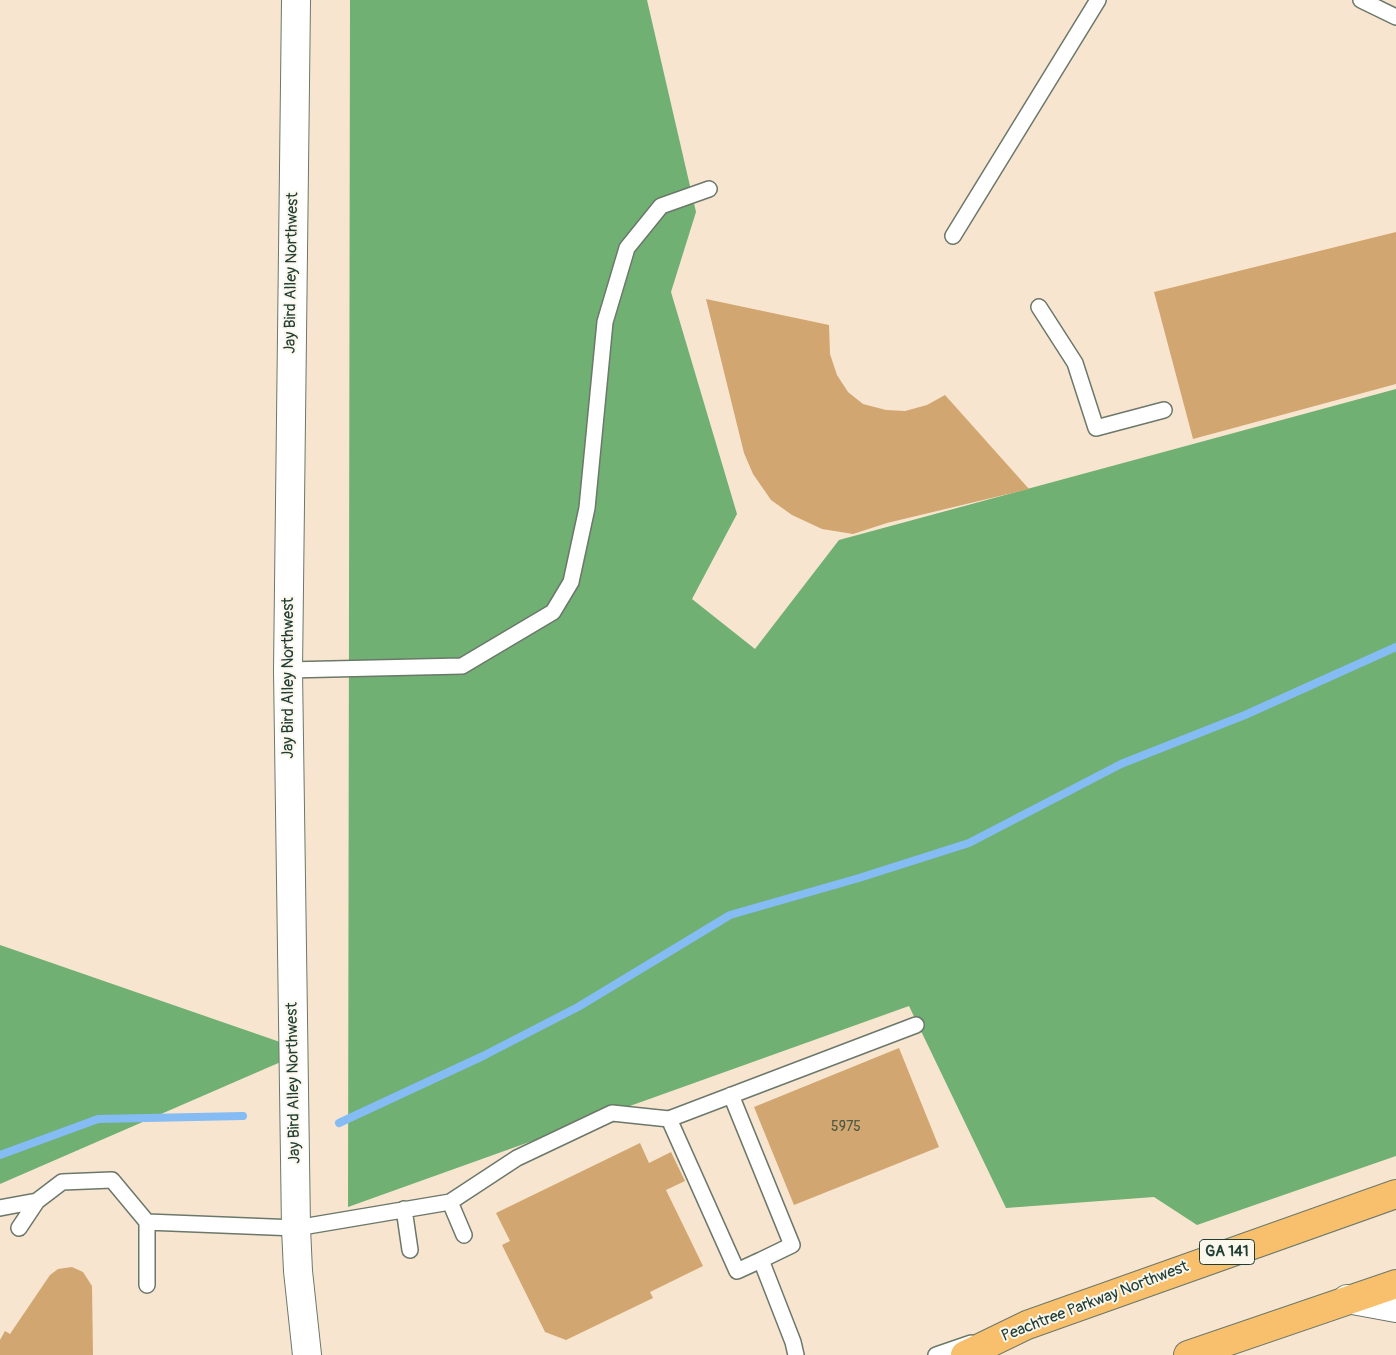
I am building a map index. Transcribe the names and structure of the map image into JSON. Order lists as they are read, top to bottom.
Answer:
{
  "streets": {
    "highway": ["GA 141", "Peachtree Parkway Northwest"],
    "street": ["Jay Bird Alley Northwest"]
  },
  "house_numbers": ["5975"]
}
